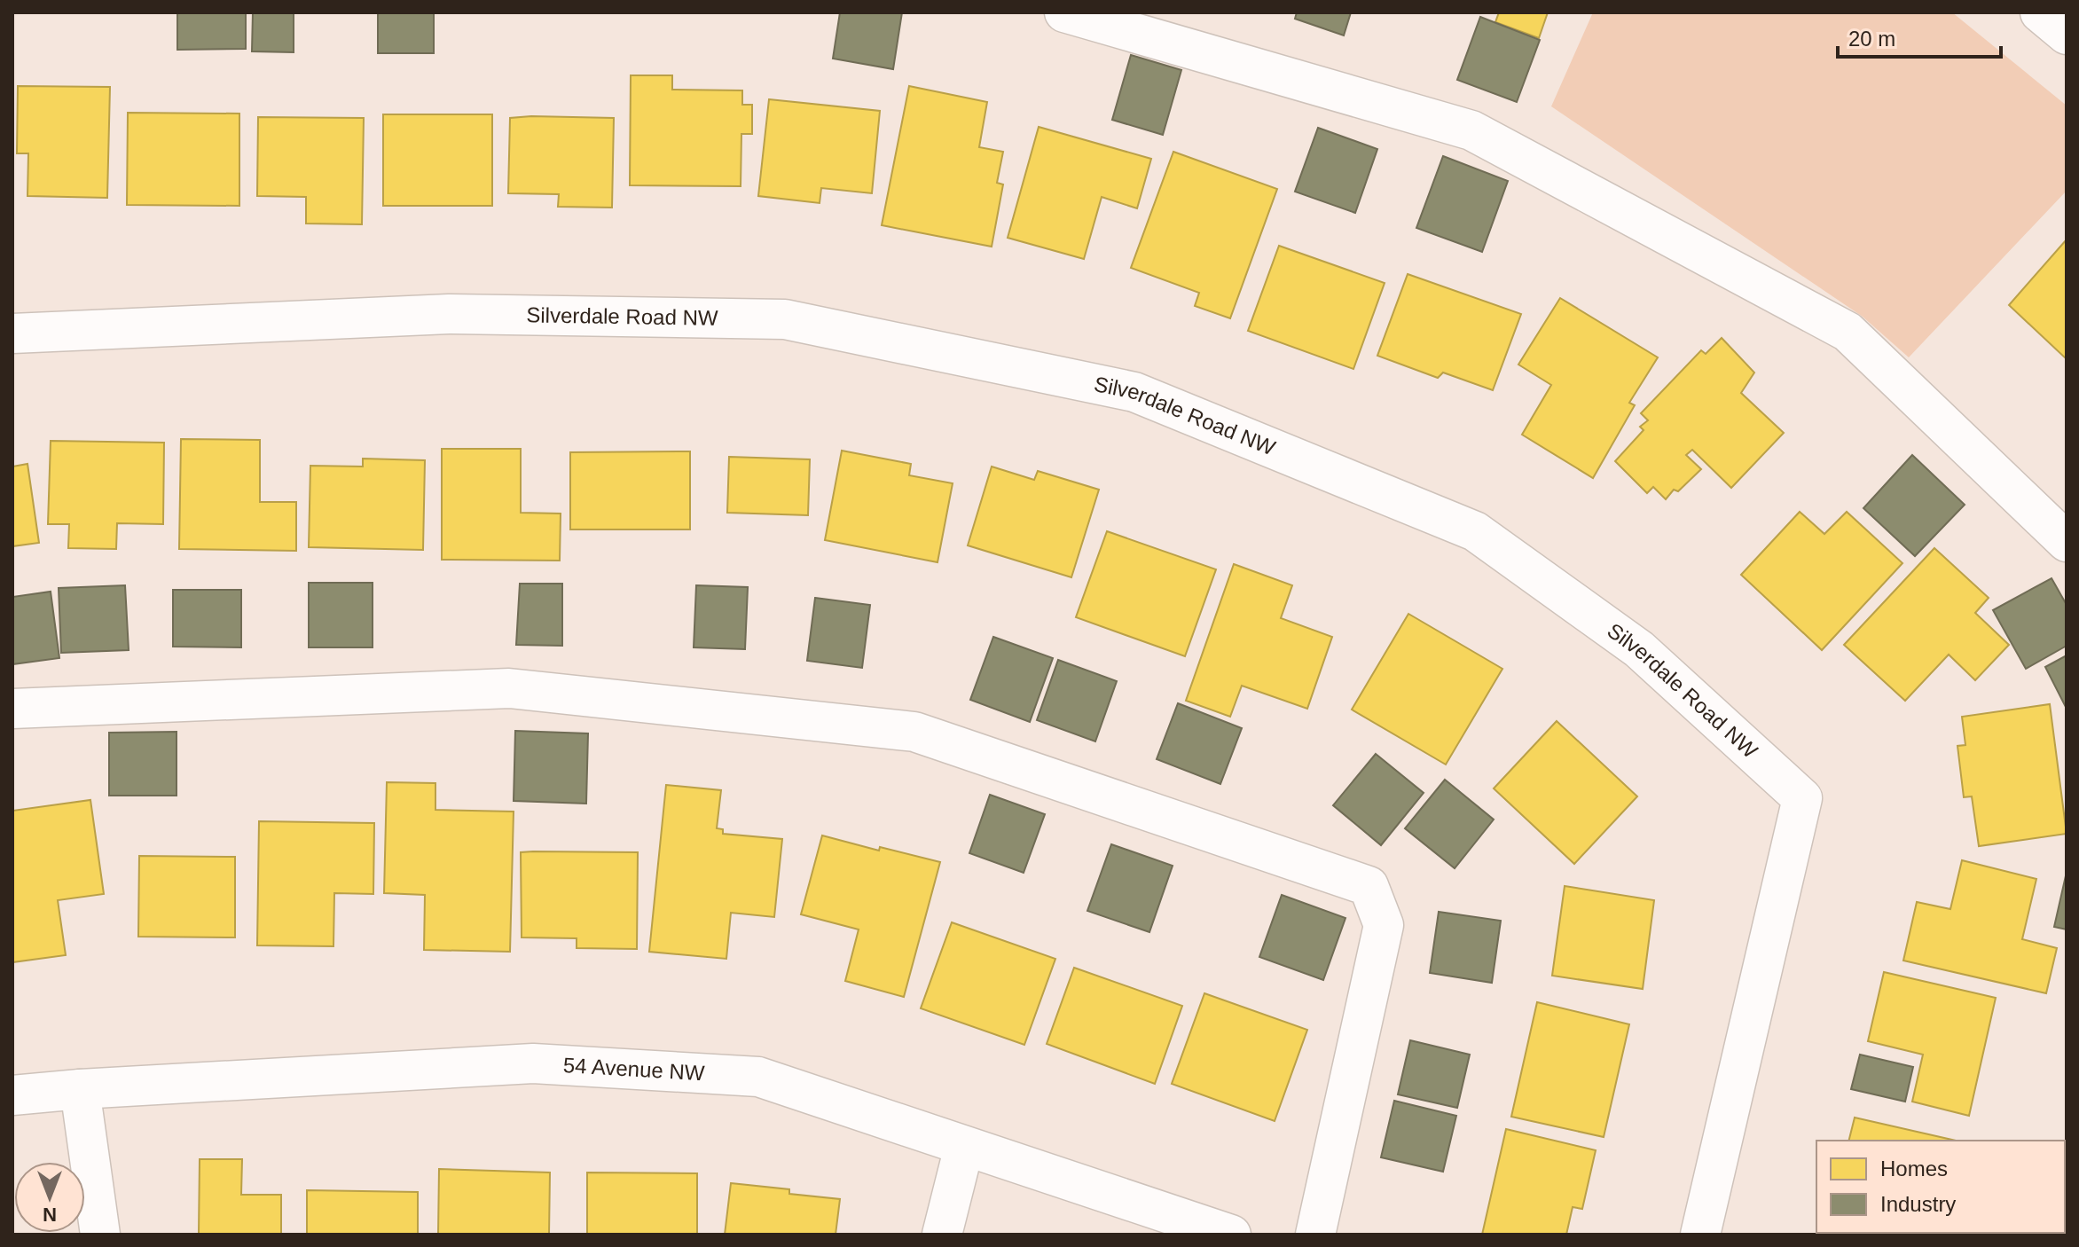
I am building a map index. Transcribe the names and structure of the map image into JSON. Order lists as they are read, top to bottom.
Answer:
{
  "streets": {
    "street": ["Silverdale Road NW", "54 Avenue NW"]
  },
  "legend": ["Homes", "Industry"],
  "scale_bar": "20 m",
  "north": "bottom"
}
